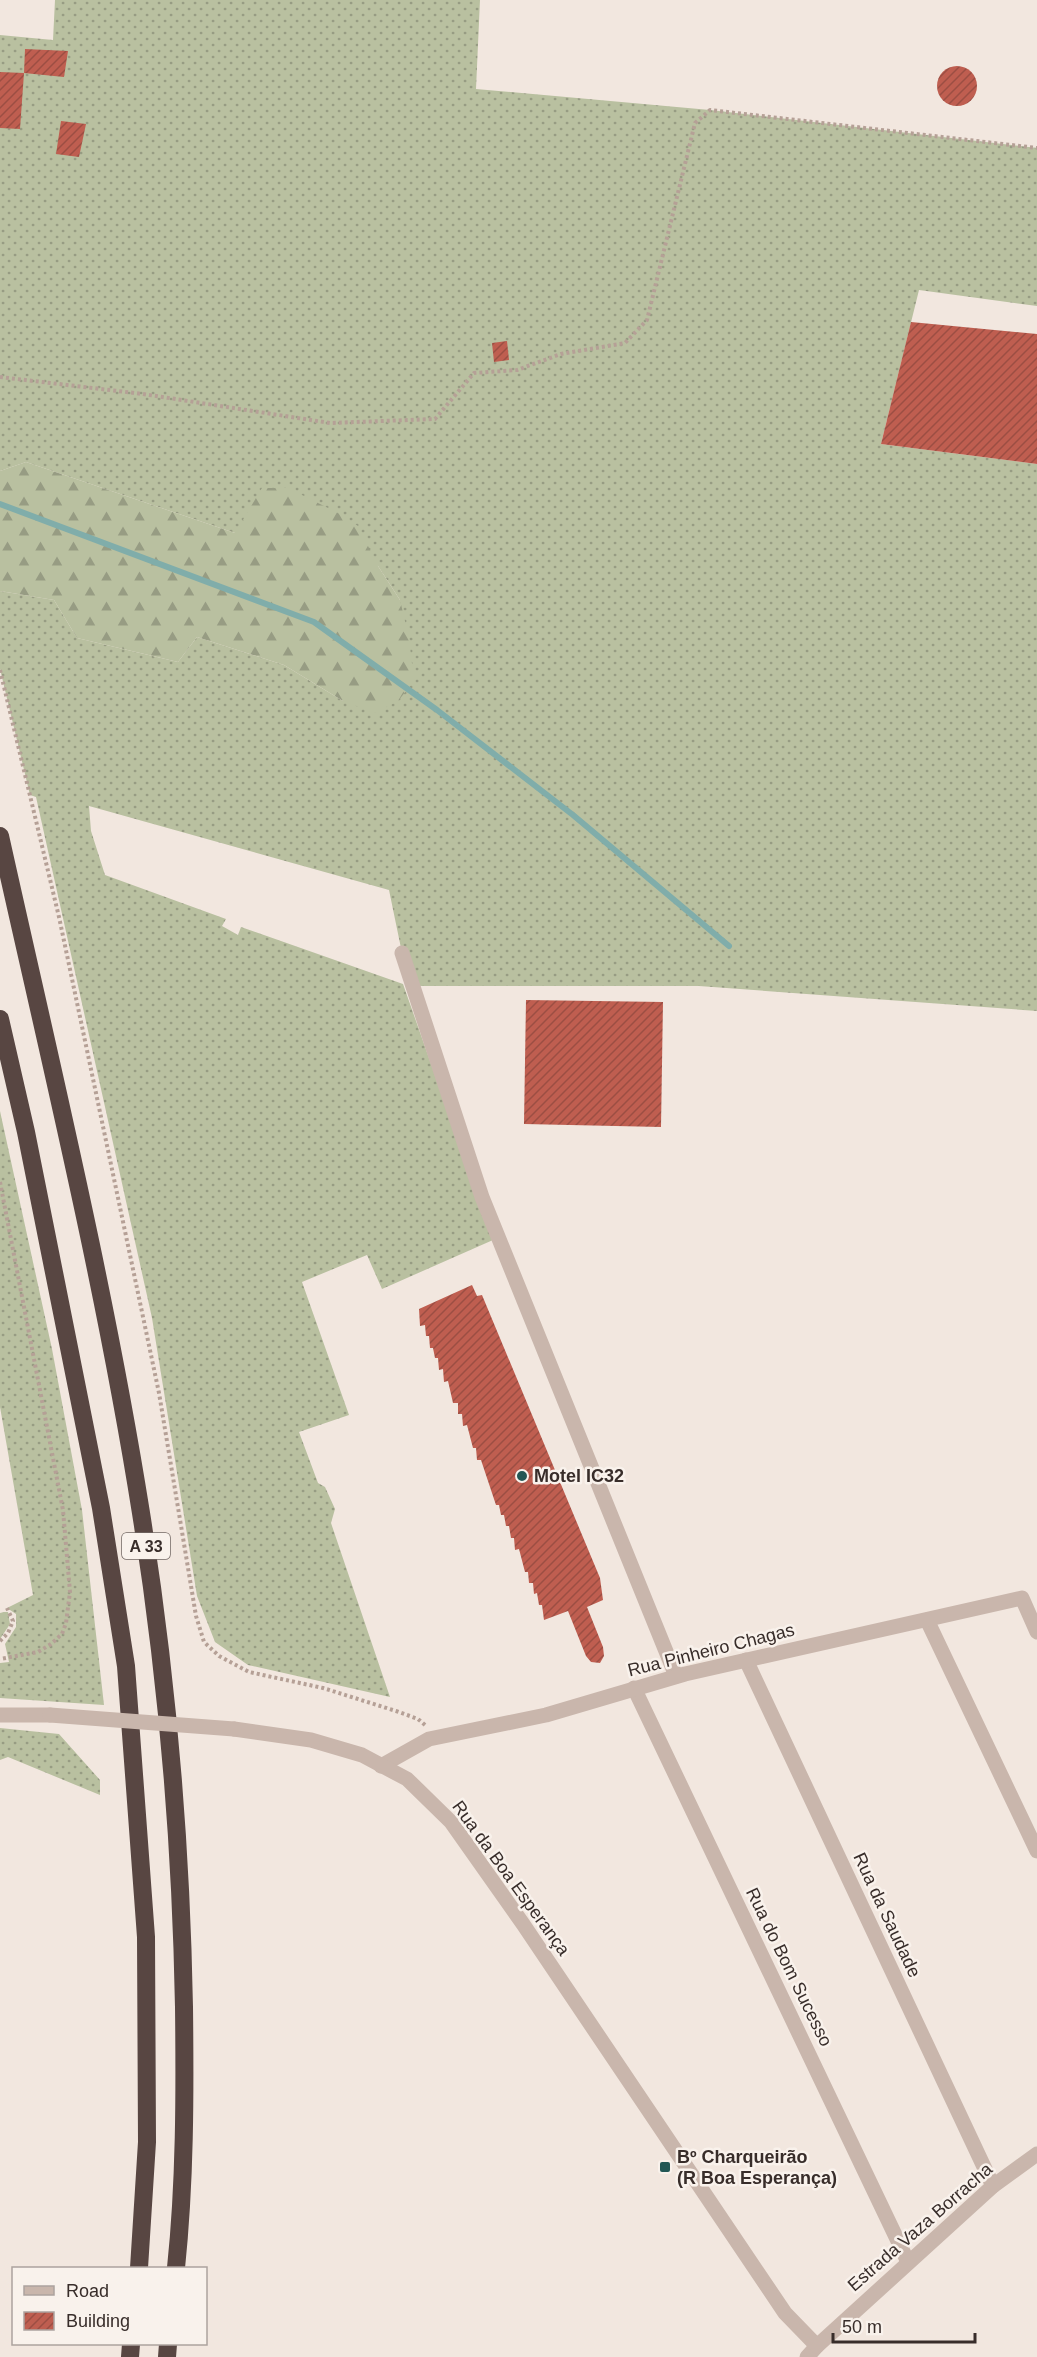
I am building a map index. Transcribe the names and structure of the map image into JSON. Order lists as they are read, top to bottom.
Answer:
{
  "streets": {
    "highway": ["A 33"],
    "street": [
      "Rua Pinheiro Chagas",
      "Rua da Boa Esperança",
      "Rua da Saudade",
      "Rua do Bom Sucesso",
      "Estrada Vaza Borracha"
    ]
  },
  "crossings": [
    ["Rua Pinheiro Chagas", "Rua da Boa Esperança"],
    ["Rua Pinheiro Chagas", "Rua da Saudade"],
    ["Rua Pinheiro Chagas", "Rua do Bom Sucesso"],
    ["Rua da Boa Esperança", "Estrada Vaza Borracha"],
    ["Rua da Saudade", "Estrada Vaza Borracha"],
    ["Rua do Bom Sucesso", "Estrada Vaza Borracha"]
  ],
  "places": {
    "other": ["Motel IC32"],
    "transit": ["Bº Charqueirão (R Boa Esperança)"]
  },
  "legend": ["Road", "Building"],
  "scale_bar": "50 m"
}
